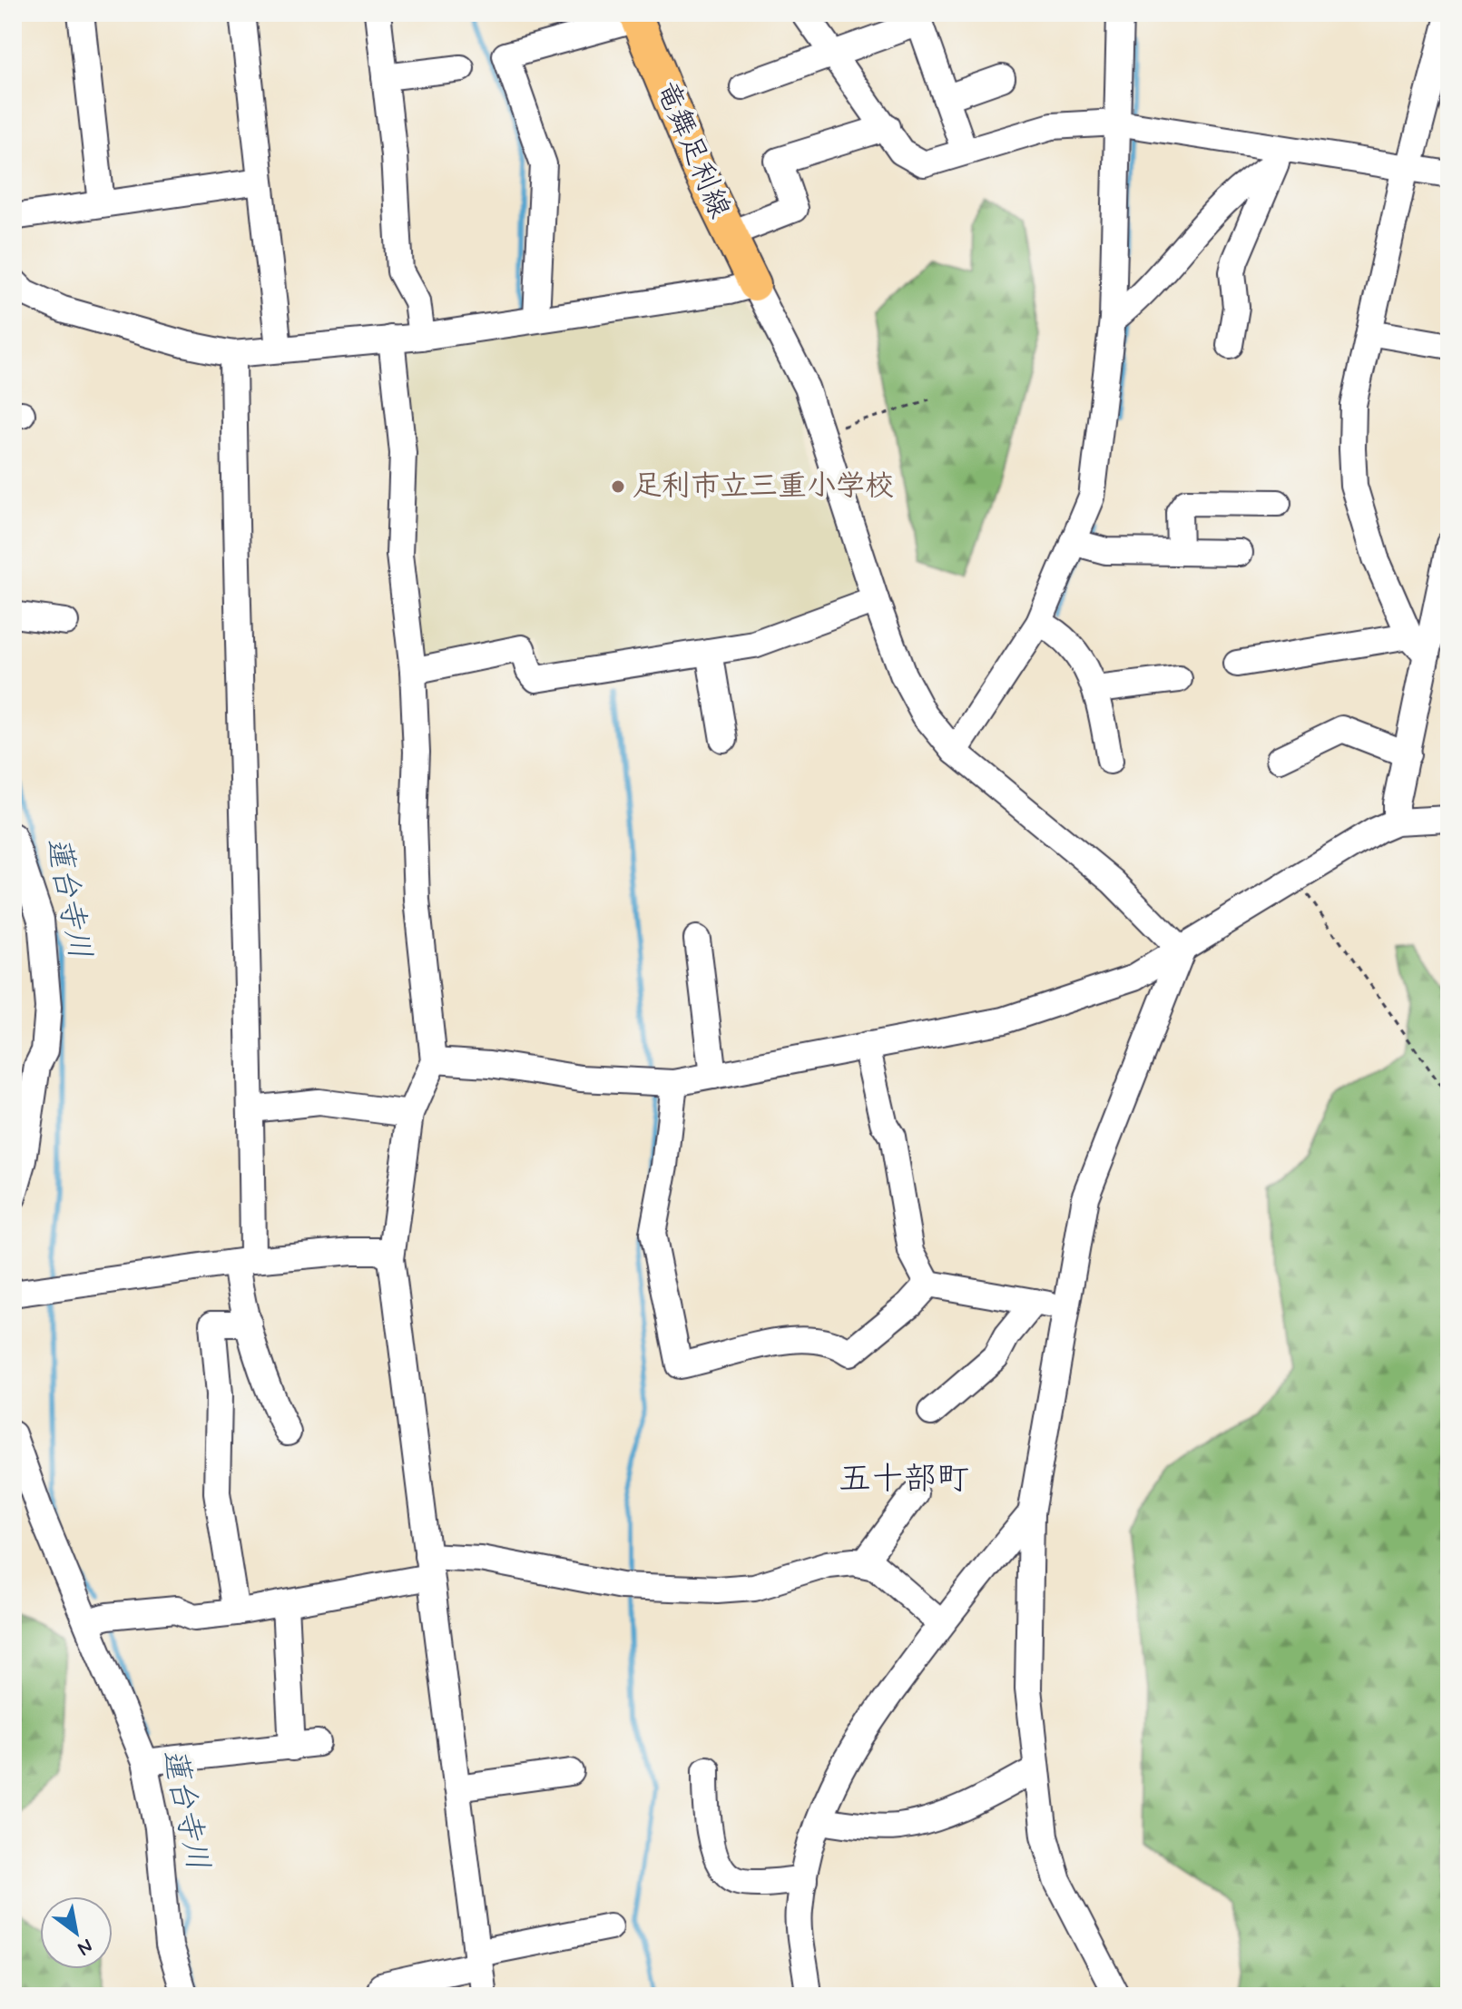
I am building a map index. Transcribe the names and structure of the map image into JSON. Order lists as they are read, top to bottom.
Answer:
{
  "streets": {
    "main road": ["竜舞足利線"]
  },
  "districts": ["五十部町"],
  "water": ["蓮台寺川"],
  "places": ["足利市立三重小学校"],
  "north": "bottom right"
}
